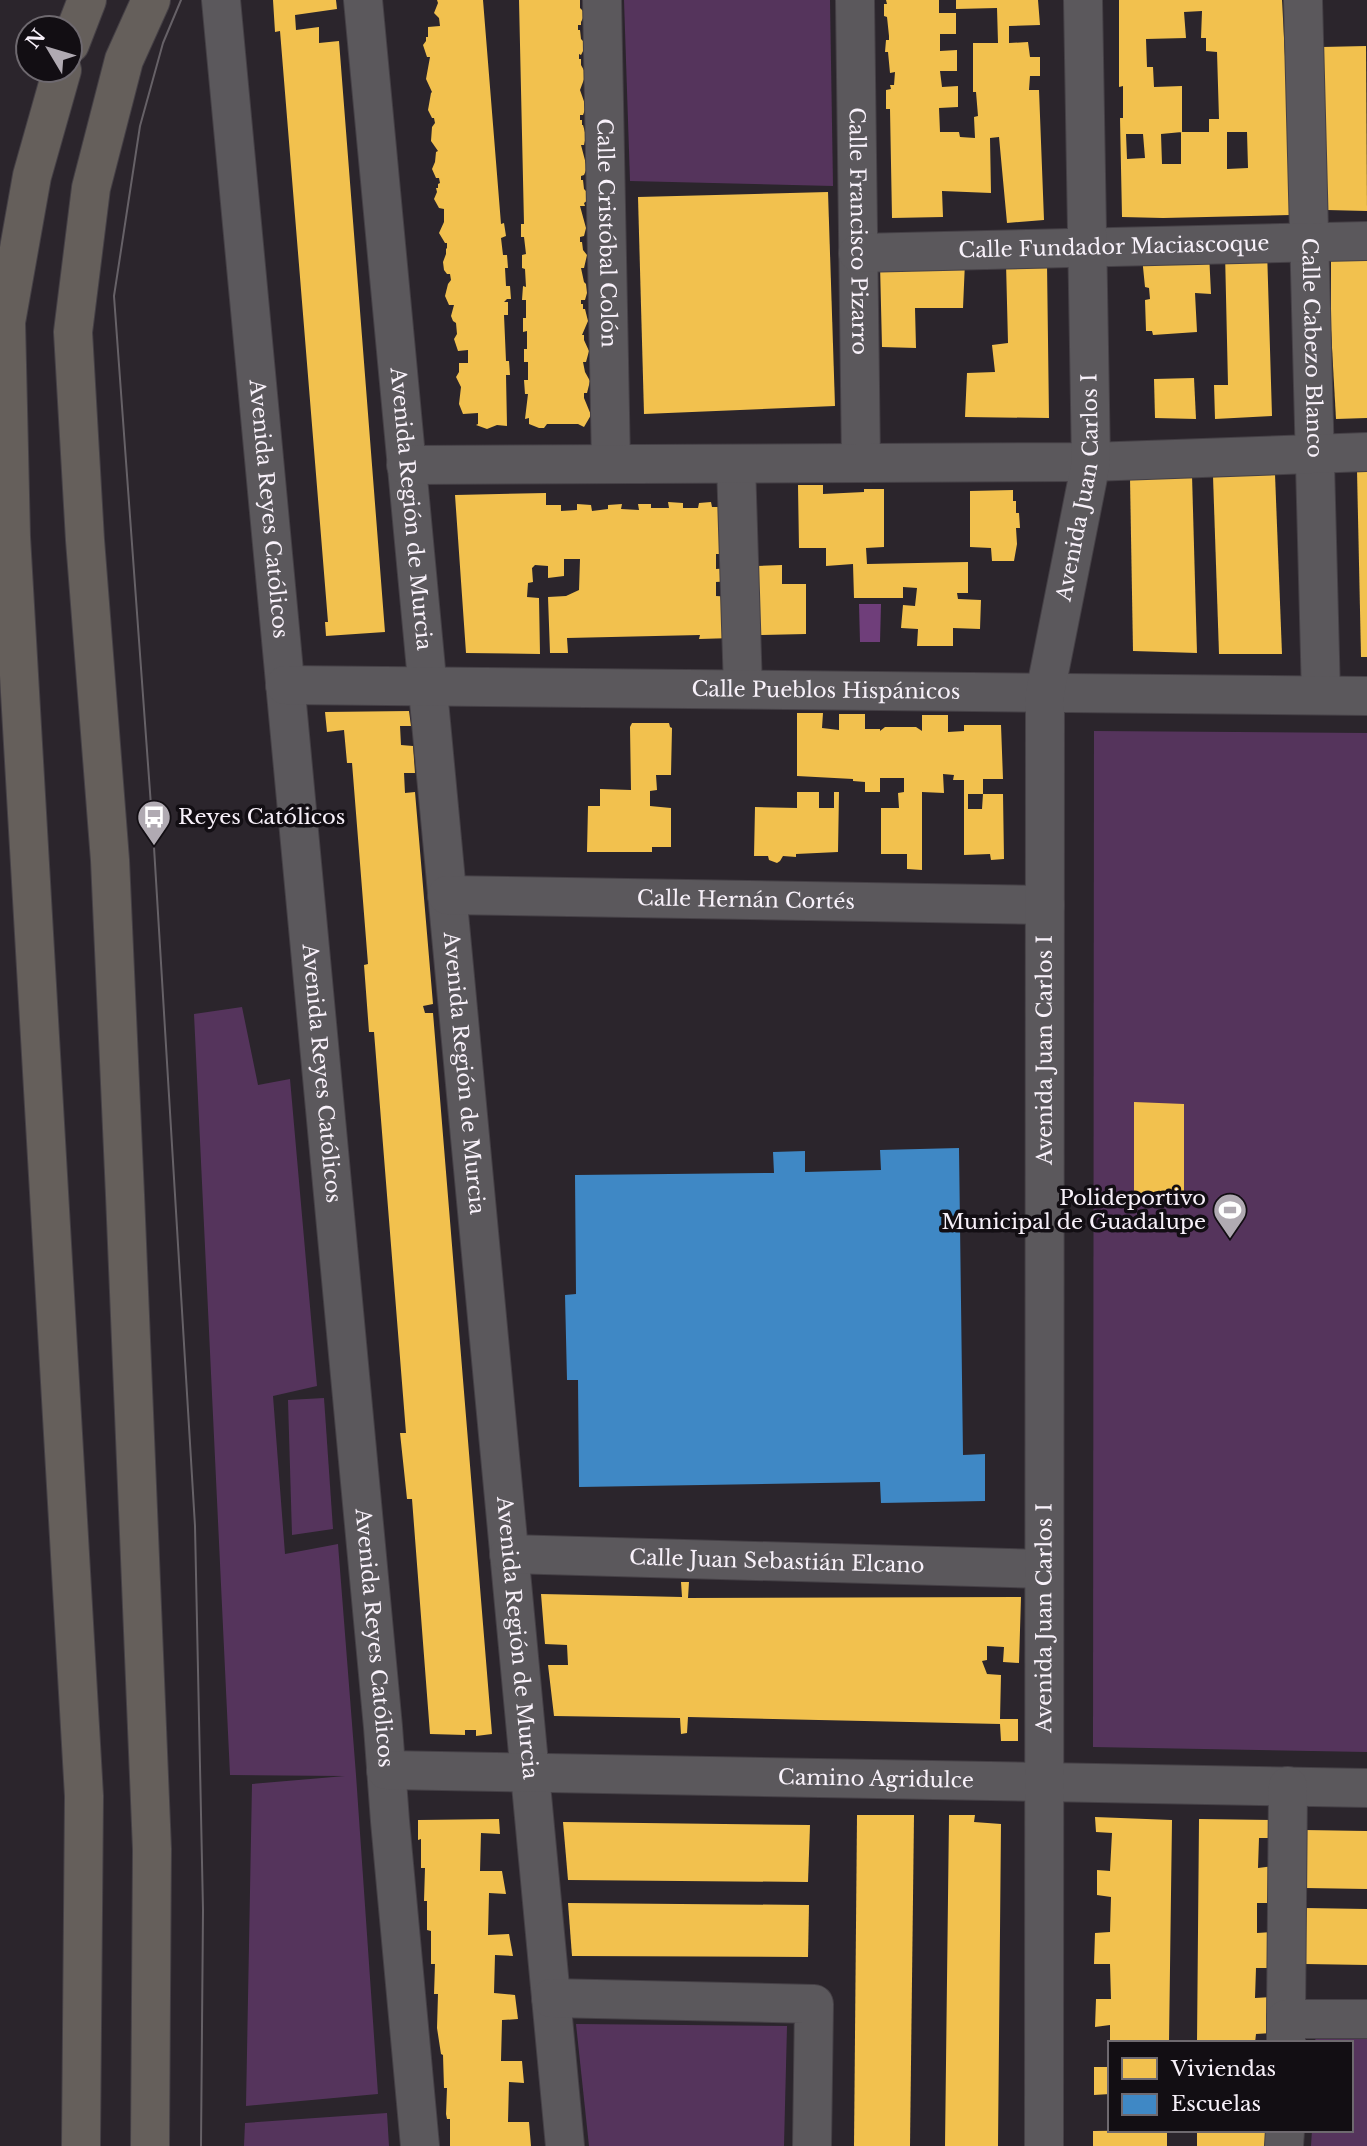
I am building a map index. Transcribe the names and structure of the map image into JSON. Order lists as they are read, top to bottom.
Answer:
{
  "streets": {
    "street": [
      "Calle Francisco Pizarro",
      "Calle Cristóbal Colón",
      "Calle Fundador Maciascoque",
      "Calle Cabezo Blanco",
      "Avenida Juan Carlos I",
      "Avenida Reyes Católicos",
      "Avenida Región de Murcia",
      "Calle Pueblos Hispánicos",
      "Calle Hernán Cortés",
      "Calle Juan Sebastián Elcano",
      "Camino Agridulce"
    ]
  },
  "crossings": [
    ["Calle Francisco Pizarro", "Calle Fundador Maciascoque"],
    ["Calle Fundador Maciascoque", "Calle Cabezo Blanco"],
    ["Calle Fundador Maciascoque", "Avenida Juan Carlos I"],
    ["Calle Cabezo Blanco", "Calle Pueblos Hispánicos"],
    ["Avenida Juan Carlos I", "Calle Pueblos Hispánicos"],
    ["Avenida Juan Carlos I", "Calle Hernán Cortés"],
    ["Avenida Juan Carlos I", "Calle Juan Sebastián Elcano"],
    ["Avenida Juan Carlos I", "Camino Agridulce"],
    ["Avenida Reyes Católicos", "Calle Pueblos Hispánicos"],
    ["Avenida Reyes Católicos", "Camino Agridulce"],
    ["Avenida Región de Murcia", "Calle Pueblos Hispánicos"],
    ["Avenida Región de Murcia", "Calle Hernán Cortés"],
    ["Avenida Región de Murcia", "Calle Juan Sebastián Elcano"],
    ["Avenida Región de Murcia", "Camino Agridulce"]
  ],
  "places": {
    "bus stop": ["Reyes Católicos"],
    "sports": ["Polideportivo Municipal de Guadalupe"]
  },
  "legend": ["Viviendas", "Escuelas"],
  "north": "top left"
}
